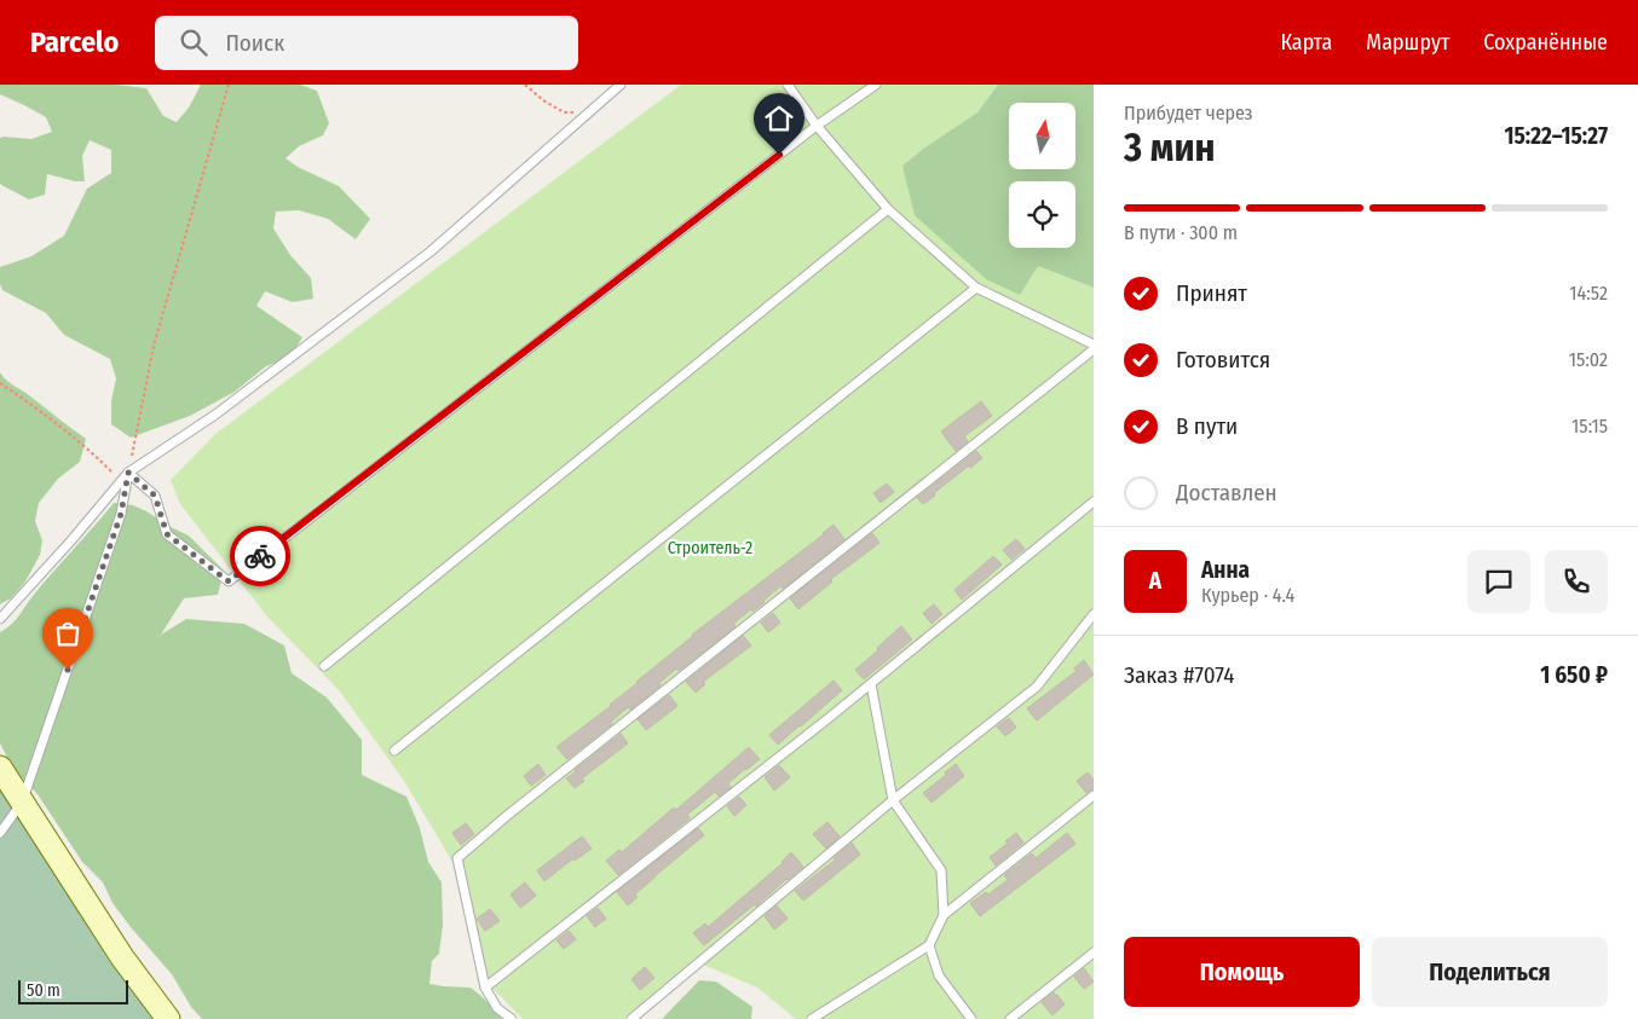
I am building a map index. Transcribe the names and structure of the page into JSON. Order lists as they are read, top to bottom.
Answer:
{
  "parks": ["Строитель-2"],
  "scale_bar": "50 m",
  "north": "top",
  "page": {
    "header": "Parcelo",
    "search": "Поиск",
    "nav": ["Карта", "Маршрут", "Сохранённые"],
    "heading": ["3 мин", "Прибудет через", "15:22–15:27"],
    "panel": [
      "Анна",
      "Курьер · 4.4",
      "Заказ #7074",
      "1 650 ₽"
    ],
    "bar": "В пути · 300 m",
    "list": [
      ["Принят", "14:52"],
      ["Готовится", "15:02"],
      ["В пути", "15:15"],
      "Доставлен"
    ],
    "round": "А",
    "buttons": ["Помощь", "Поделиться"],
    "scale": "50 m"
  }
}
